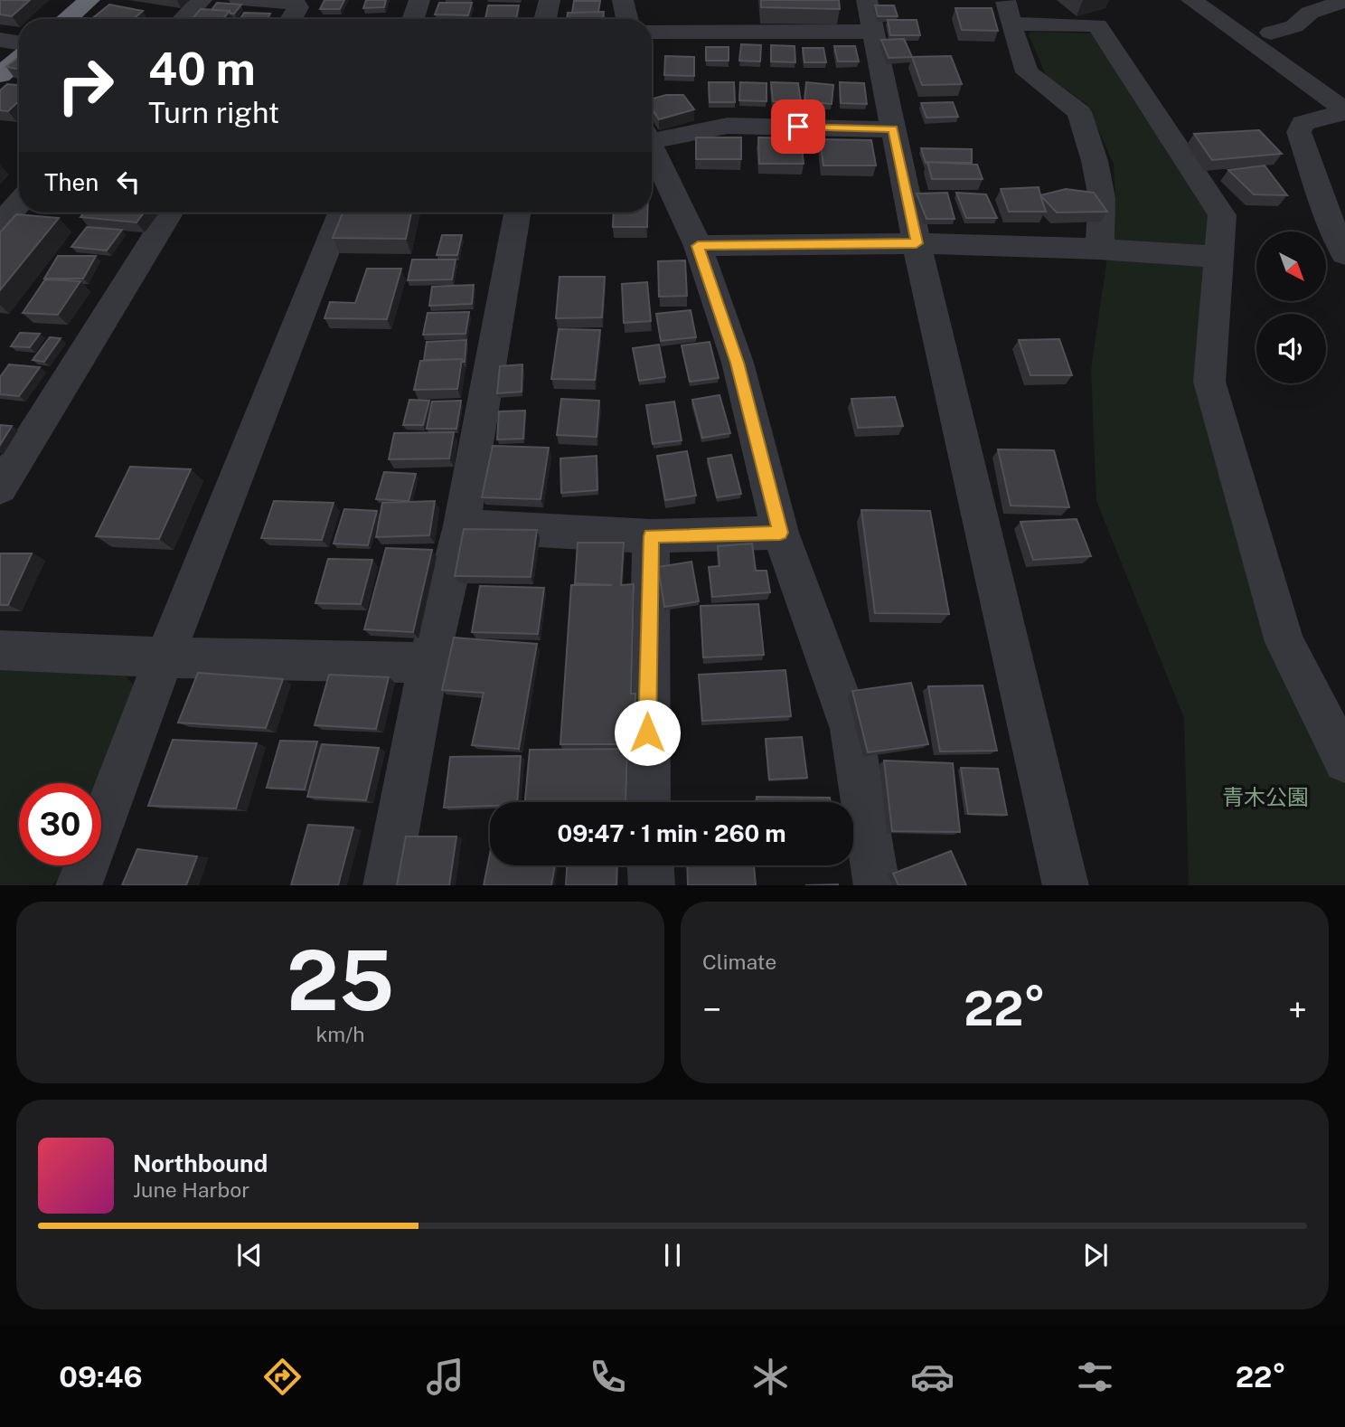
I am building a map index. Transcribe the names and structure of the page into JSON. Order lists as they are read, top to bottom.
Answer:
{
  "parks": ["青木公園"],
  "north": "bottom right",
  "page": {
    "turn": ["40 m", "Turn right"],
    "then": "Then",
    "limit": "30",
    "trip": "09:47 · 1 min · 260 m",
    "tile": [
      ["25", "km/h"],
      "Climate"
    ],
    "heat": ["−", "22°", "+"],
    "song": ["Northbound", "June Harbor"],
    "tabs": ["09:46", "22°"]
  }
}
